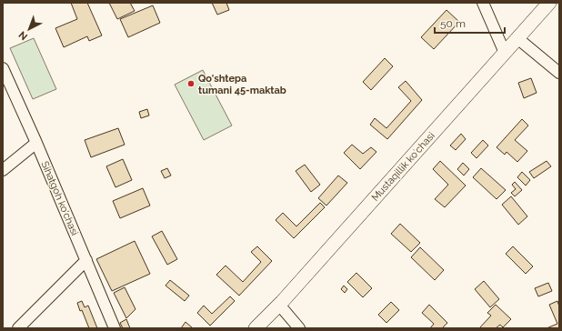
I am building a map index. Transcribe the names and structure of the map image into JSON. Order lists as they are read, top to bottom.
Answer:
{
  "streets": {
    "main road": ["Mustaqillik koʻchasi"],
    "street": ["Sihatgoh ko'chasi"]
  },
  "places": ["Qo'shtepa tumani 45-maktab"],
  "scale_bar": "50 m",
  "north": "bottom left"
}
